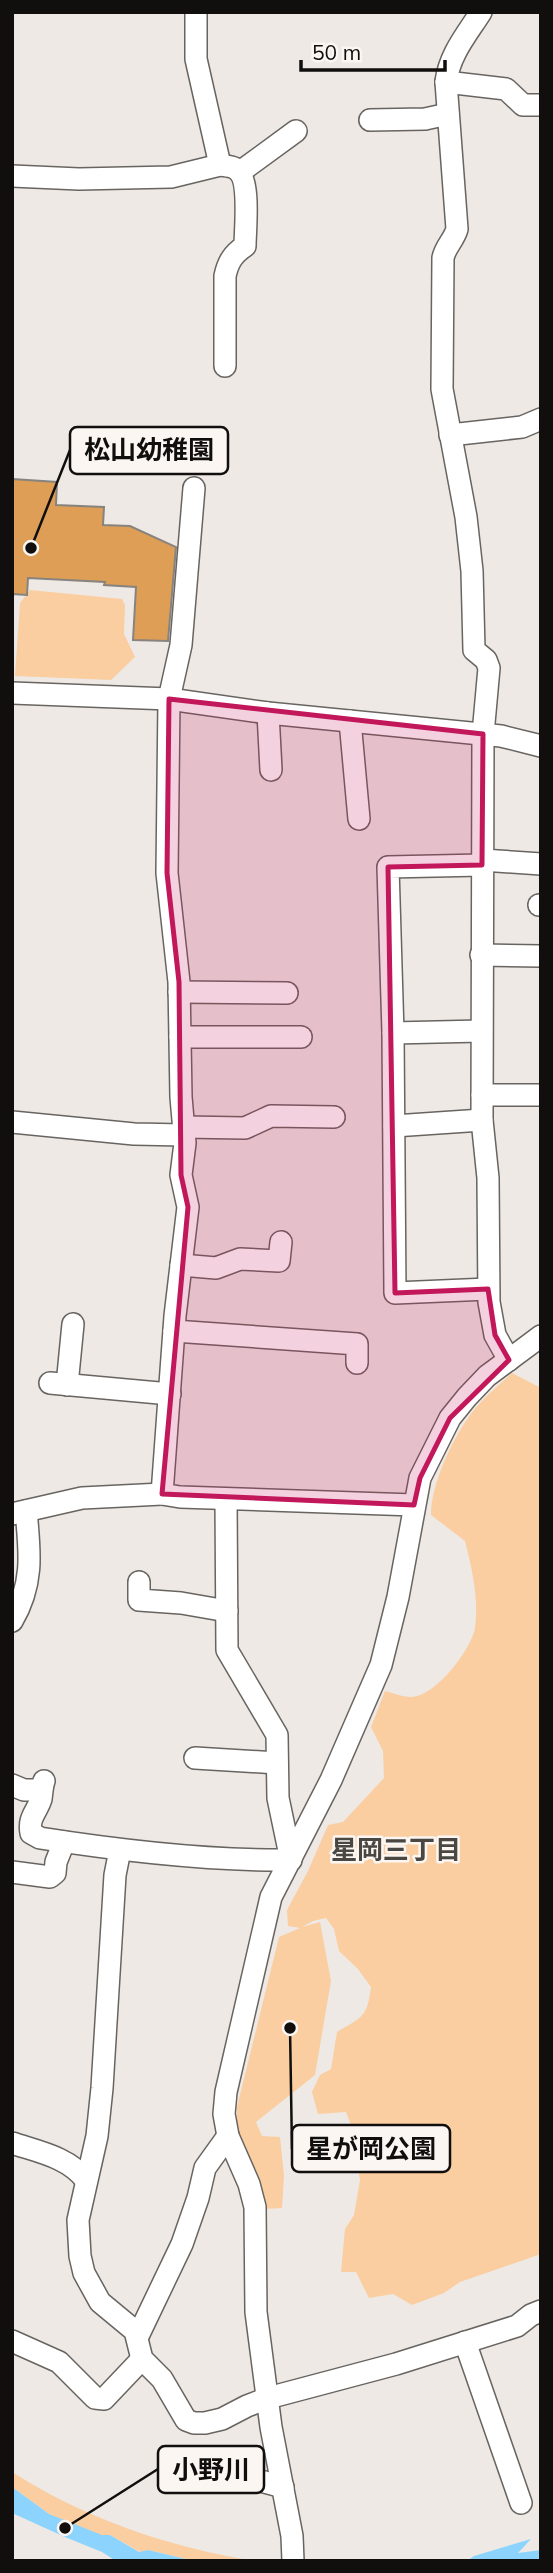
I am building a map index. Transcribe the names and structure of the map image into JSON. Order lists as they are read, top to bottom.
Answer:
{
  "districts": ["星岡三丁目"],
  "places": ["松山幼稚園", "星が岡公園", "小野川"],
  "scale_bar": "50 m"
}
